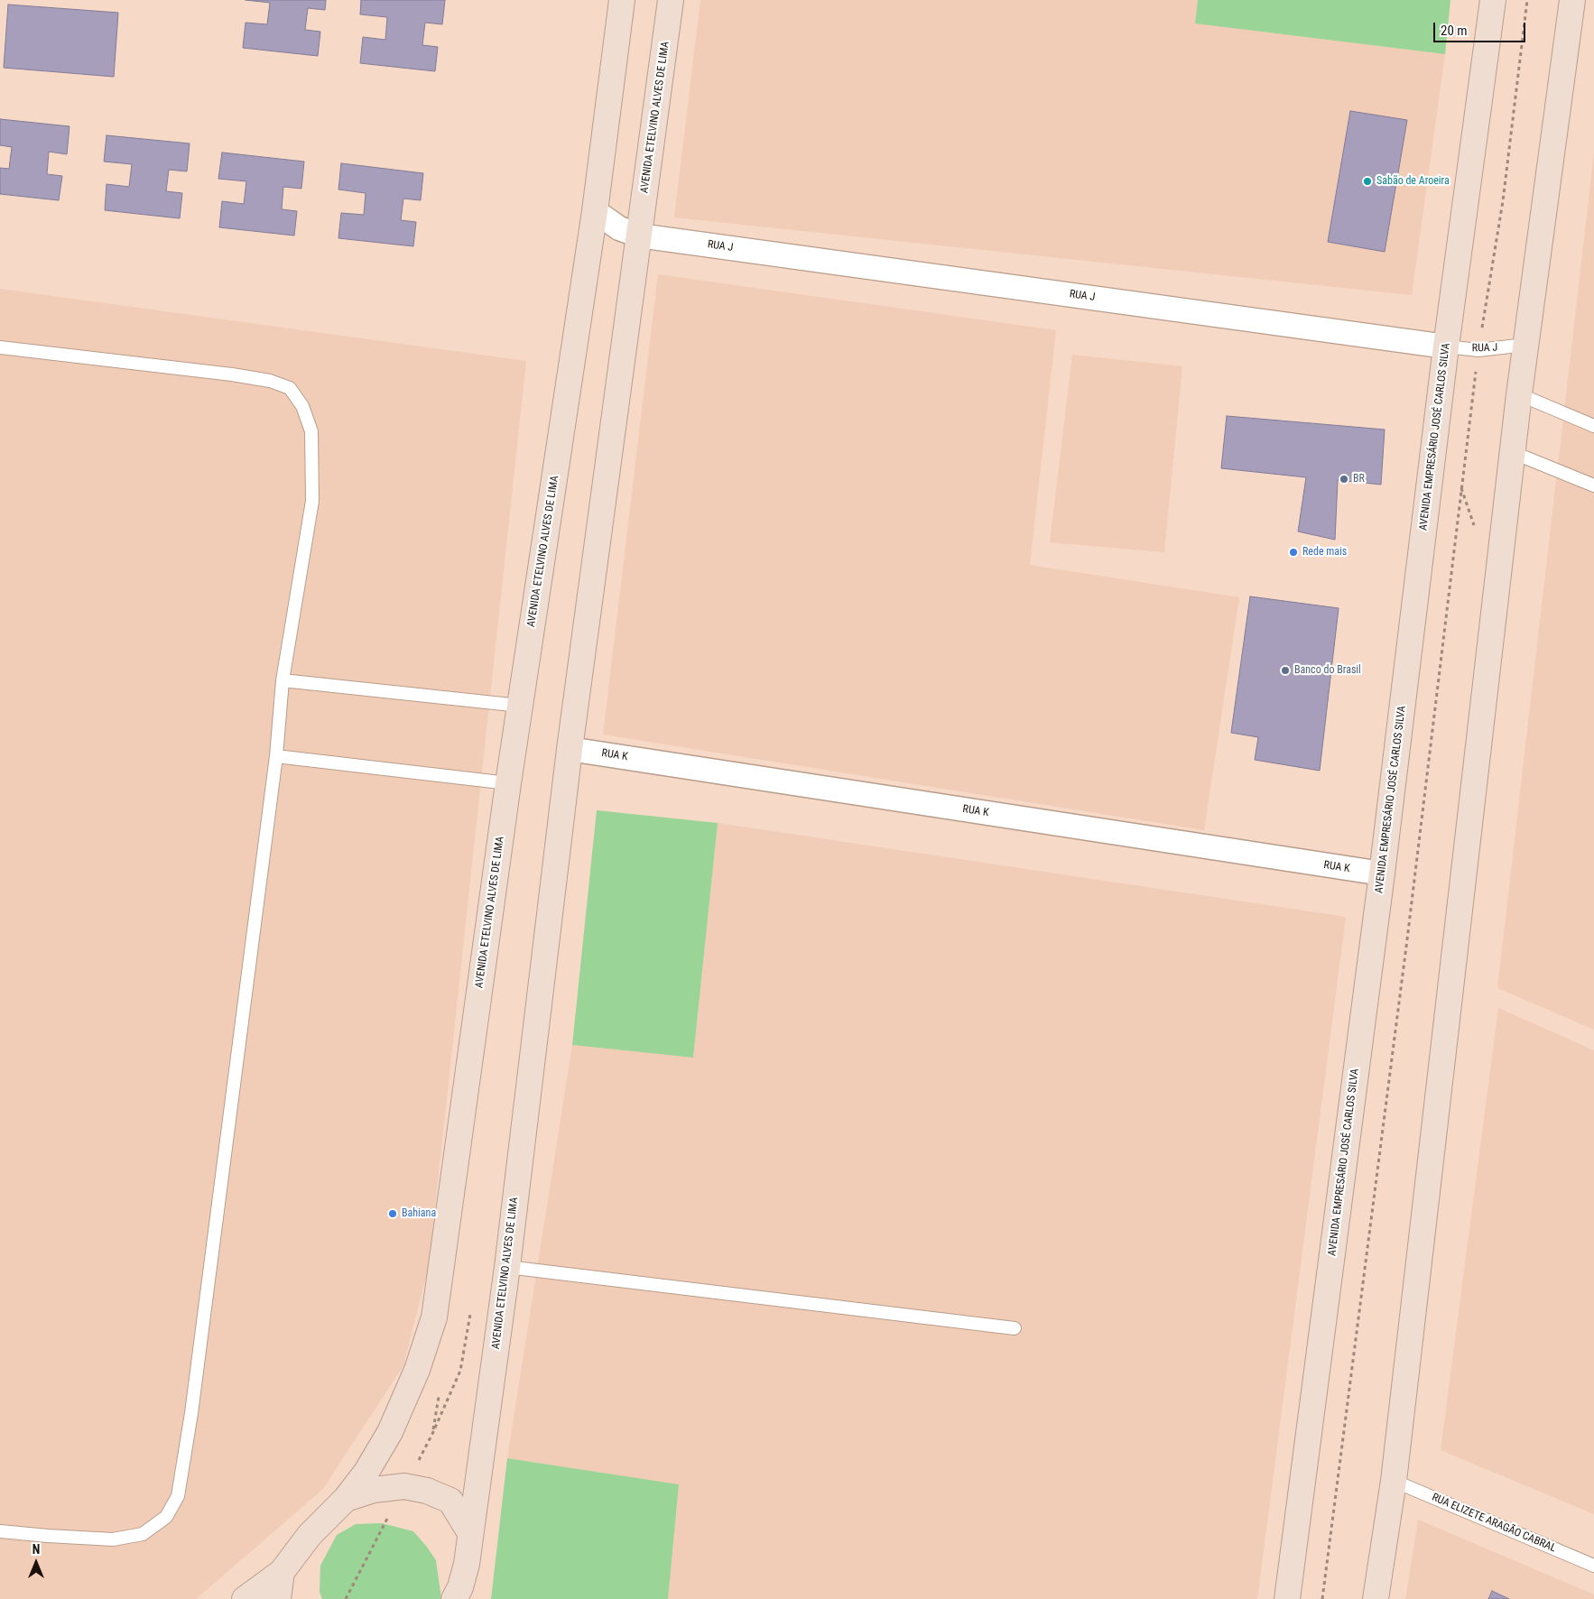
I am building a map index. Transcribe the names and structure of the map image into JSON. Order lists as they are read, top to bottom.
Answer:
{
  "streets": {
    "main road": ["AVENIDA ETELVINO ALVES DE LIMA", "AVENIDA EMPRESÁRIO JOSÉ CARLOS SILVA"],
    "street": ["RUA J", "RUA K"],
    "lane": ["RUA ELIZETE ARAGÃO CABRAL"]
  },
  "crossings": [
    ["AVENIDA ETELVINO ALVES DE LIMA", "RUA J"],
    ["AVENIDA ETELVINO ALVES DE LIMA", "RUA K"],
    ["RUA J", "AVENIDA EMPRESÁRIO JOSÉ CARLOS SILVA"],
    ["AVENIDA EMPRESÁRIO JOSÉ CARLOS SILVA", "RUA K"]
  ],
  "places": [
    "Sabão de Aroeira",
    "BR",
    "Rede mais",
    "Banco do Brasil",
    "Bahiana"
  ],
  "scale_bar": "20 m",
  "north": "top"
}
